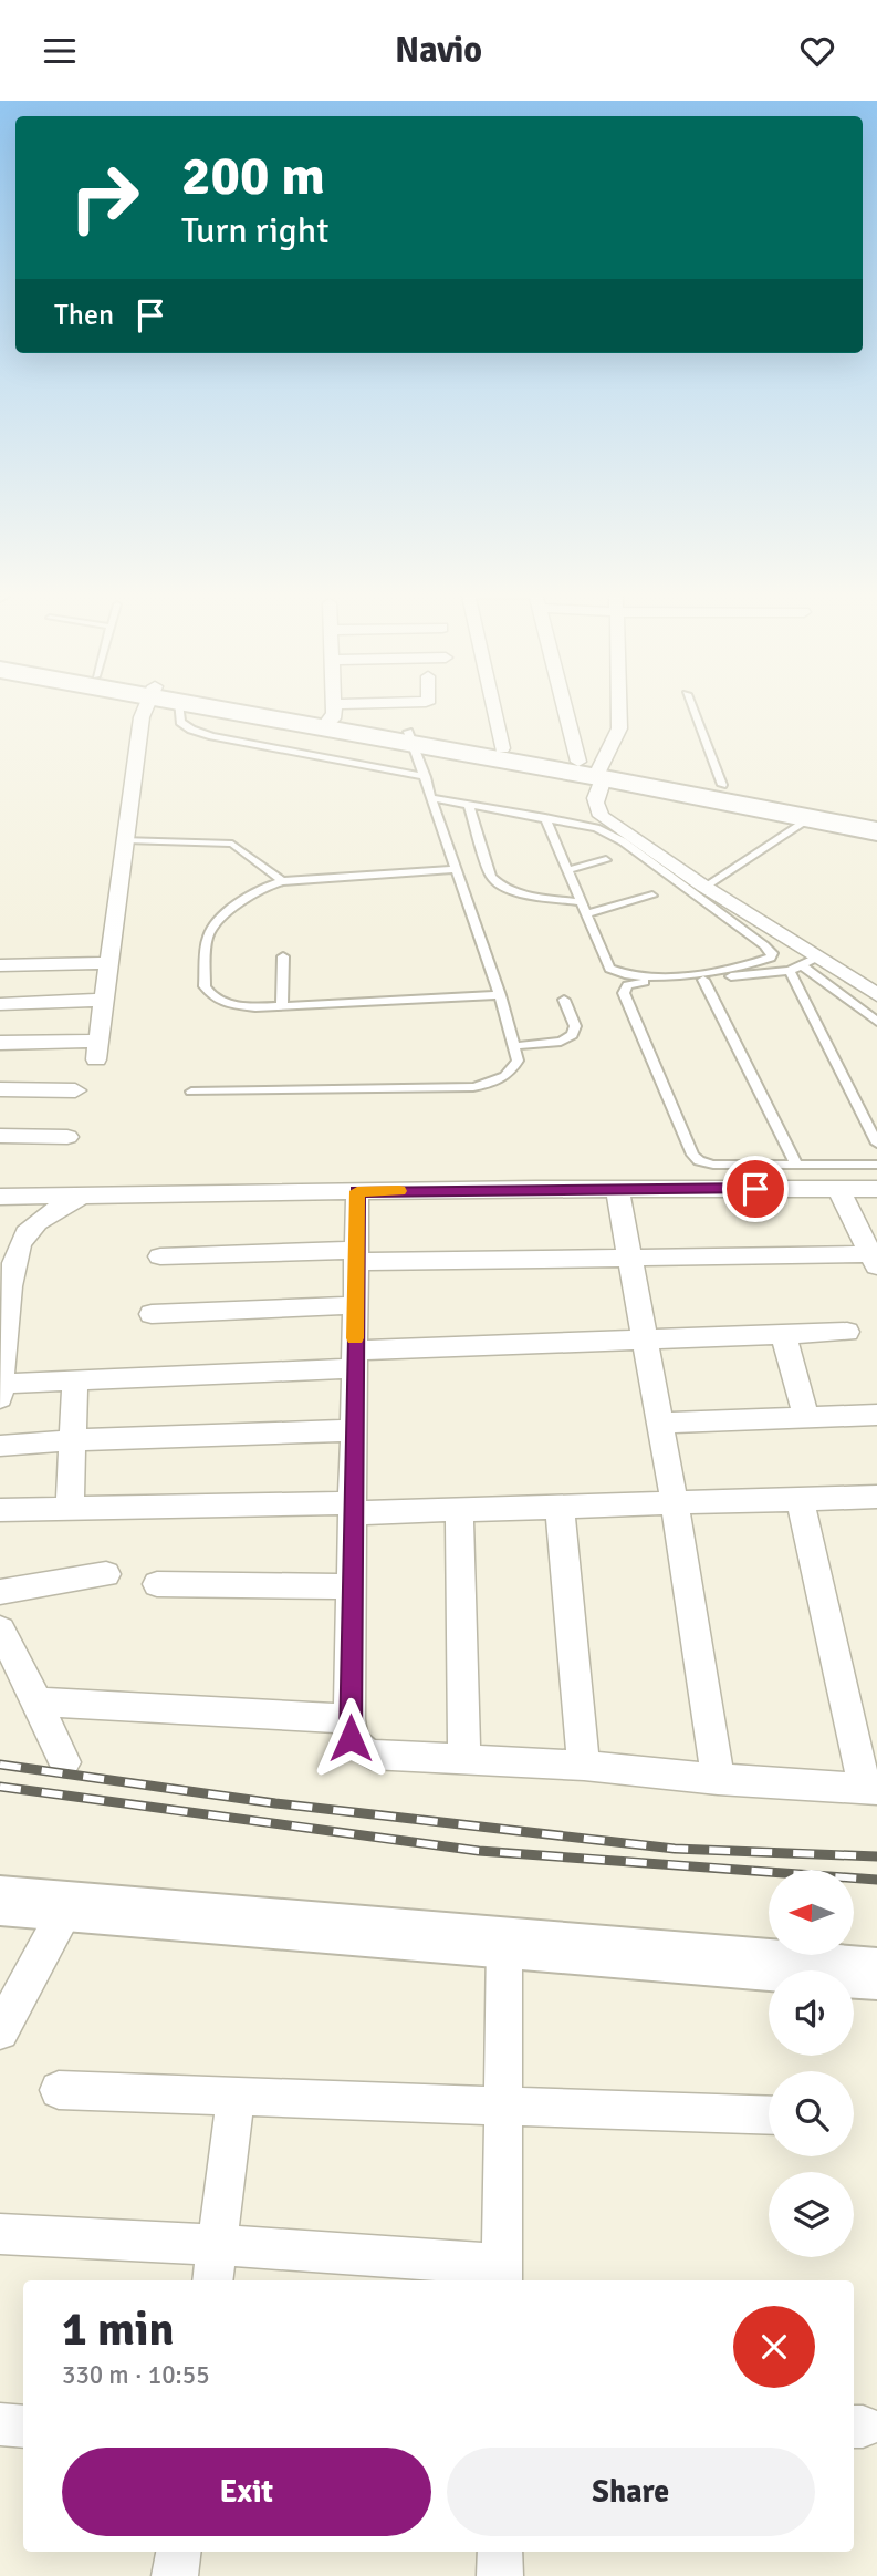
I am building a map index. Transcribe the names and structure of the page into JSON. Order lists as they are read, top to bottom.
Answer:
{
  "north": "left",
  "page": {
    "header": "Navio",
    "turn": ["200 m", "Turn right"],
    "then": "Then",
    "heading": ["1 min", "330 m · 10:55"],
    "buttons": ["Exit", "Share"]
  }
}
